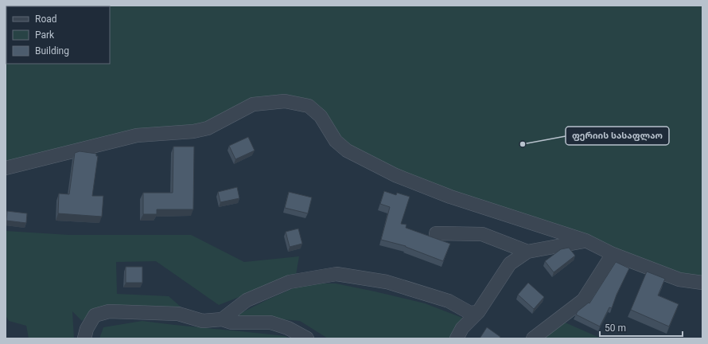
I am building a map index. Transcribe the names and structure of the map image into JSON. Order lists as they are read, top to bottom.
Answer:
{
  "places": ["ფერიის სასაფლაო"],
  "legend": ["Road", "Park", "Building"],
  "scale_bar": "50 m"
}
